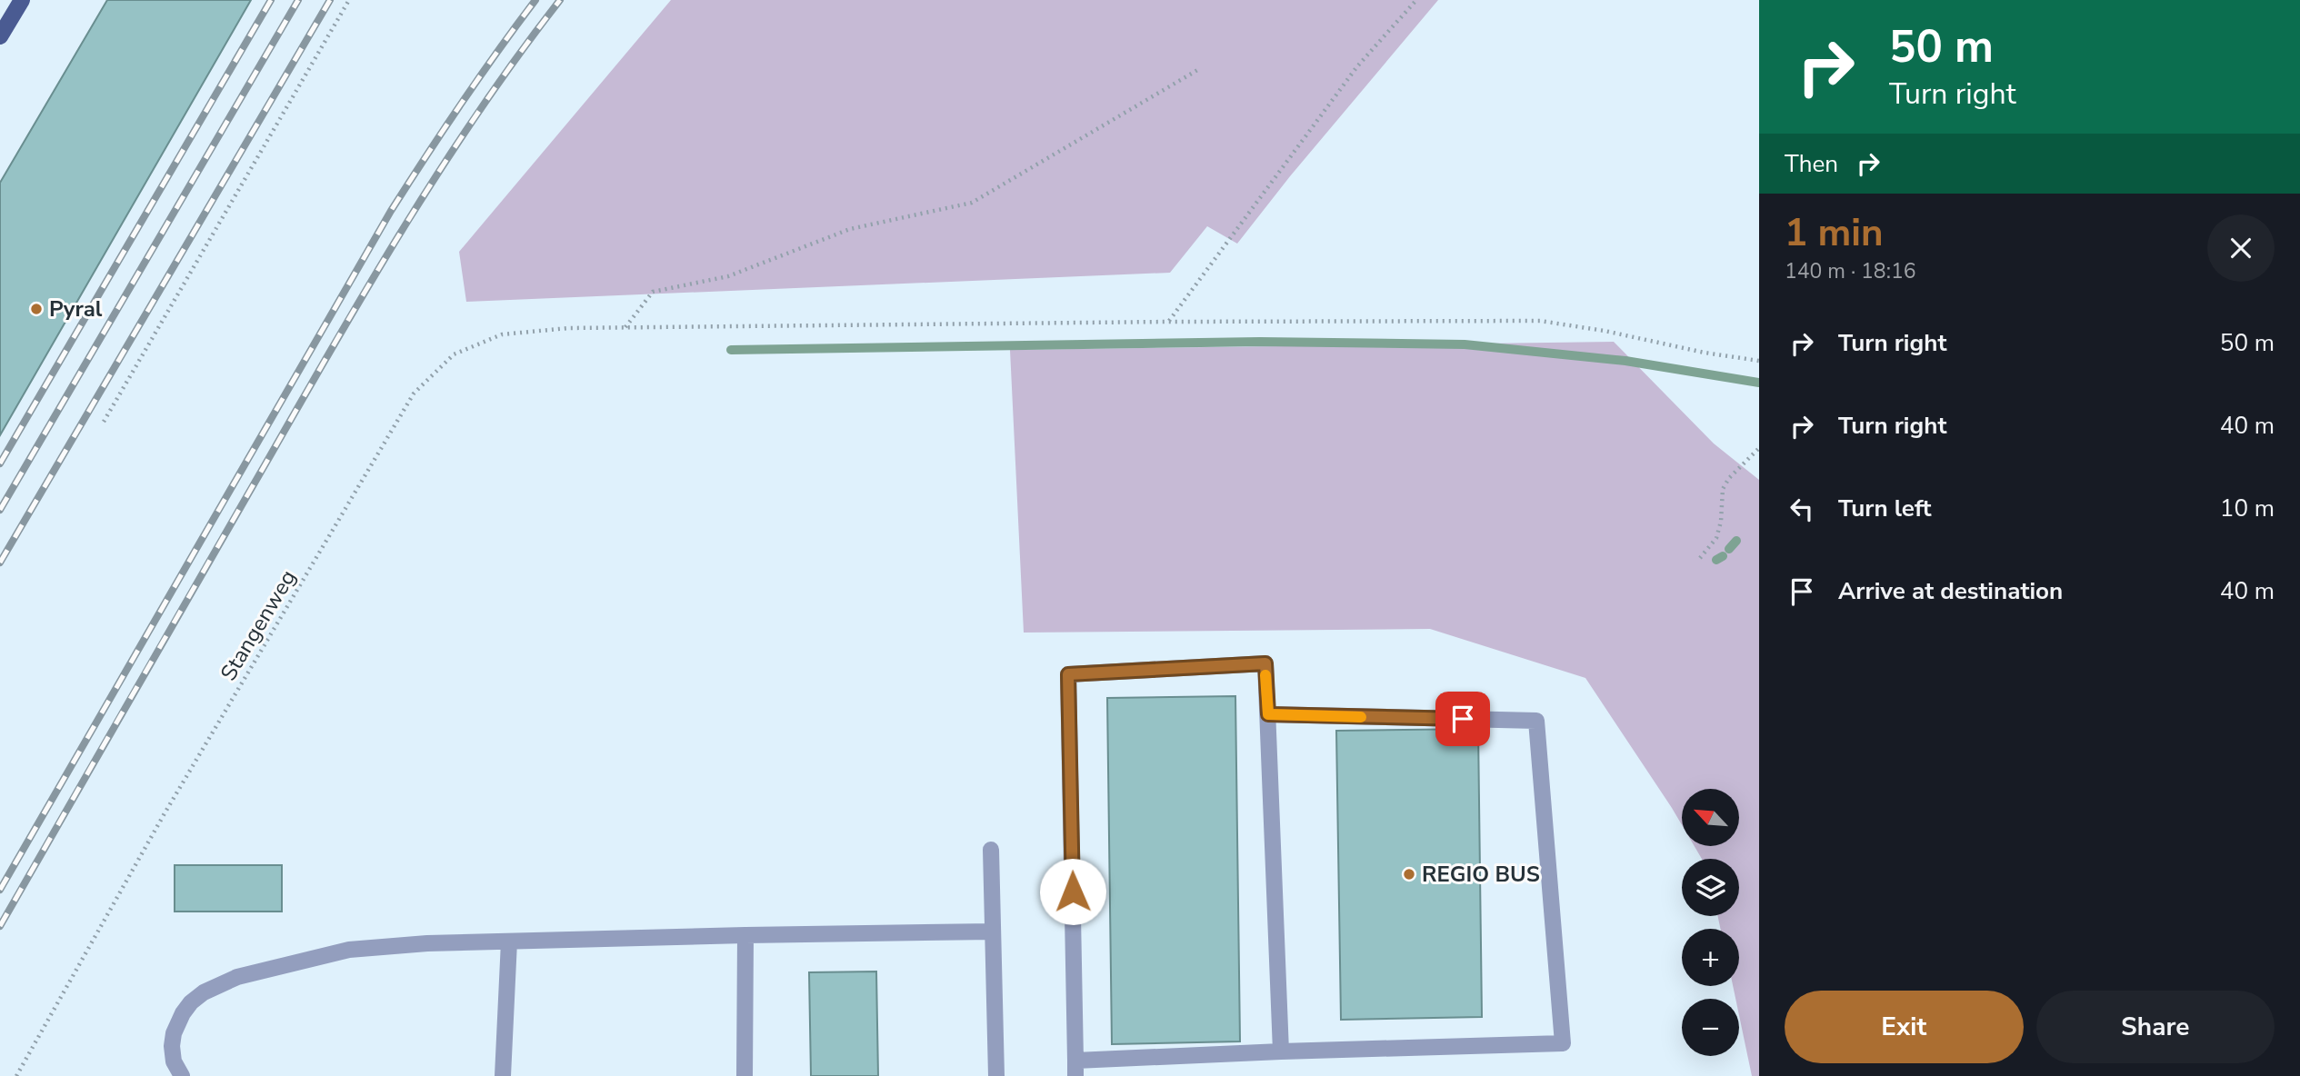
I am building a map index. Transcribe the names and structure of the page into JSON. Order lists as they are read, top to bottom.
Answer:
{
  "streets": {
    "path": ["Stangenweg"]
  },
  "places": ["Pyral", "REGIO BUS"],
  "north": "top left",
  "page": {
    "turn": ["50 m", "Turn right"],
    "then": "Then",
    "heading": ["1 min", "140 m · 18:16"],
    "list": [
      {
        "name": "Turn right",
        "value": "50 m"
      },
      {
        "name": "Turn right",
        "value": "40 m"
      },
      {
        "name": "Turn left",
        "value": "10 m"
      },
      {
        "name": "Arrive at destination",
        "value": "40 m"
      }
    ],
    "map_buttons": ["+", "−"],
    "buttons": ["Exit", "Share"]
  }
}
